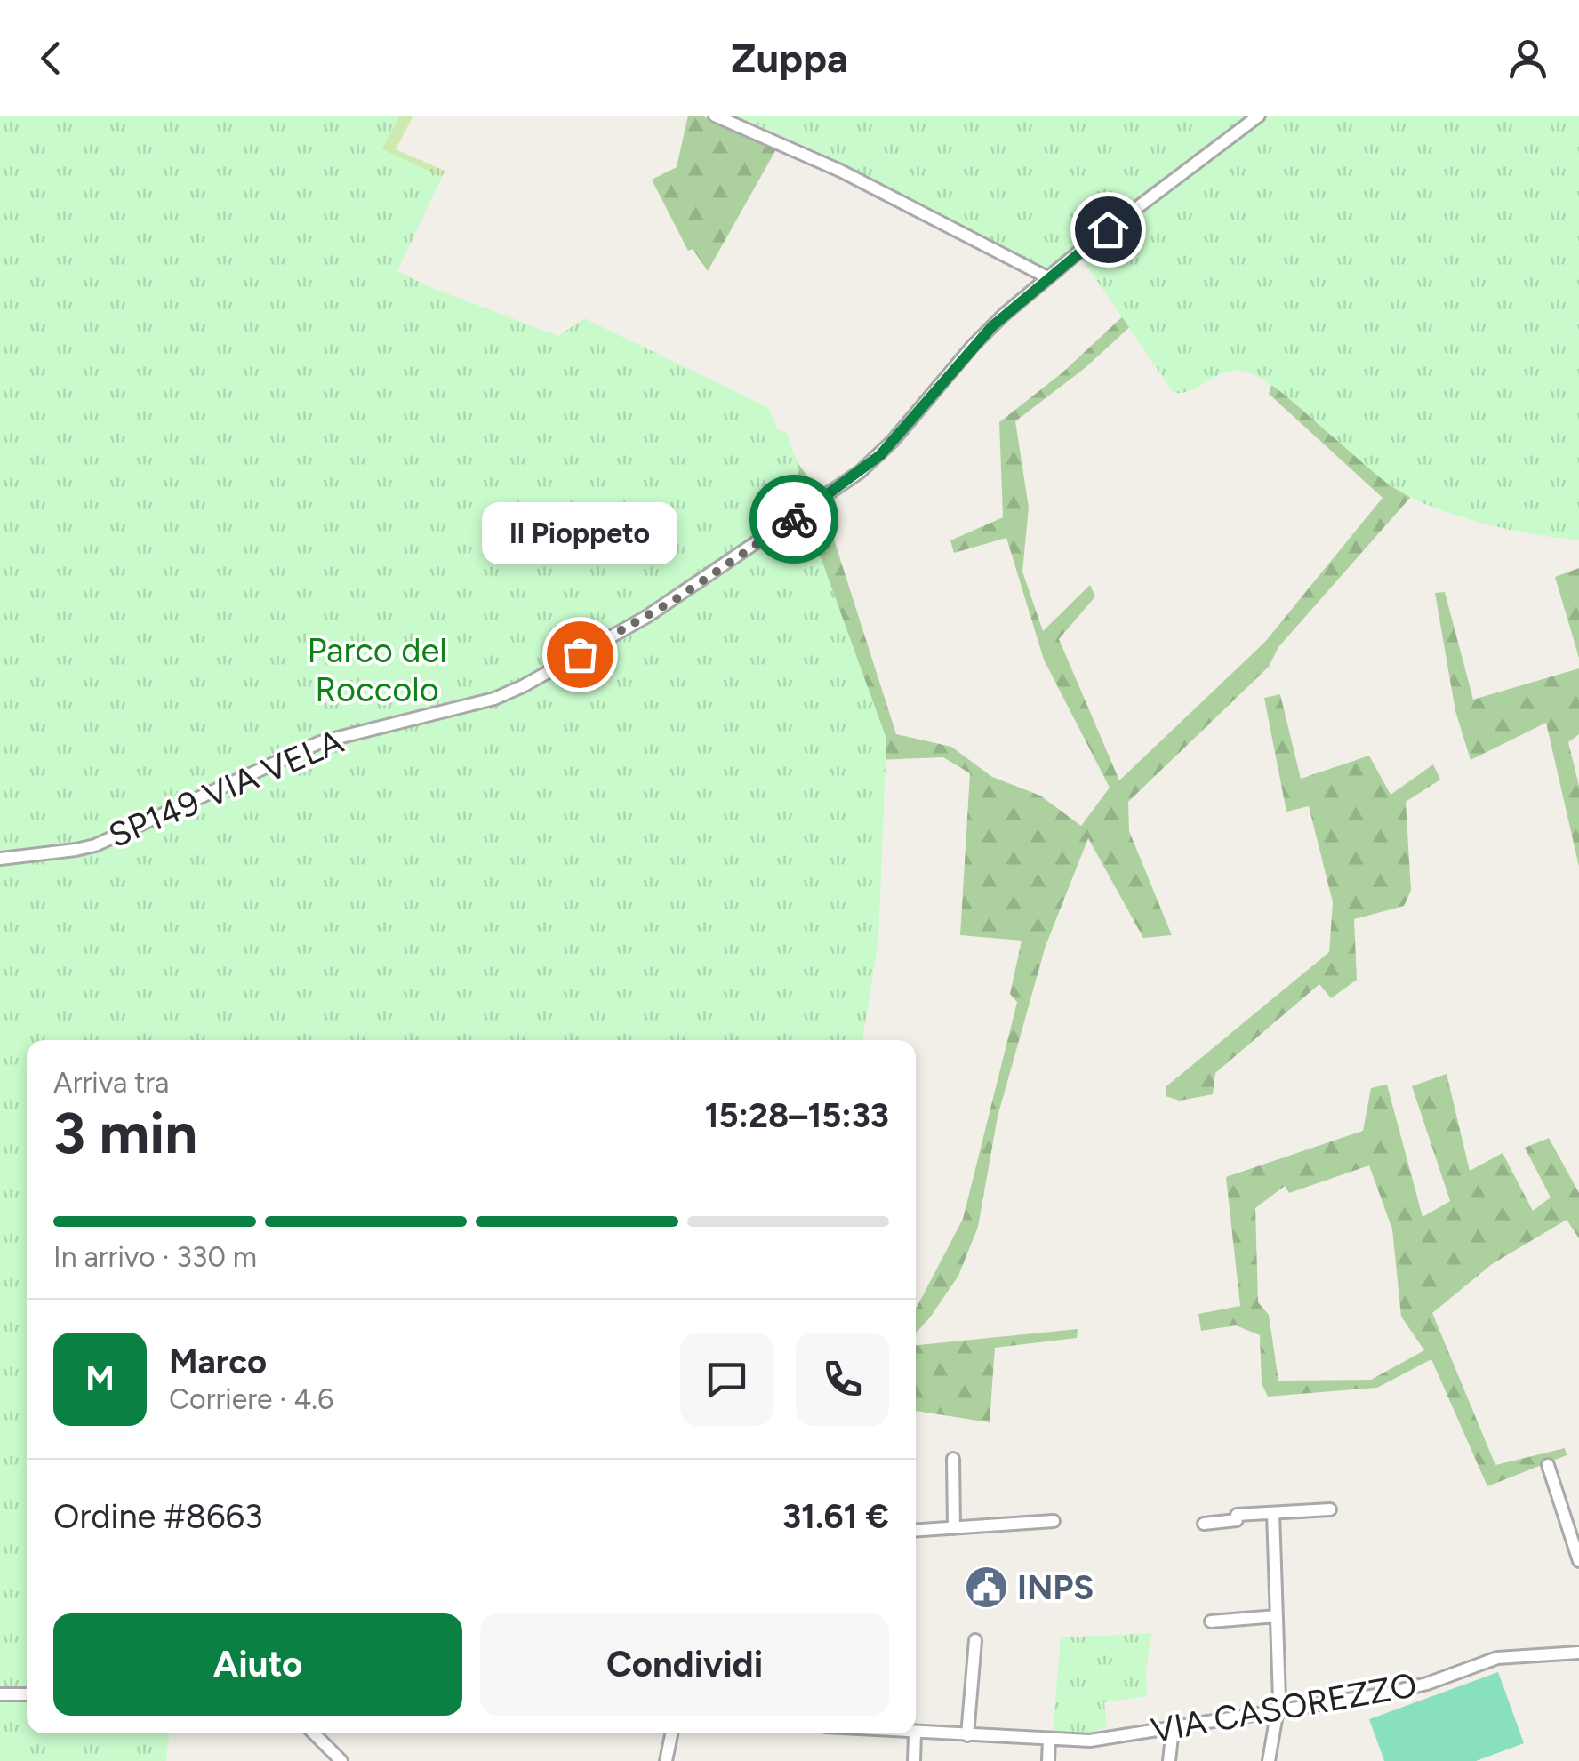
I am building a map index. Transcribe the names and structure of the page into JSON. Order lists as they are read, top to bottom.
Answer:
{
  "streets": {
    "street": ["SP149 VIA VELA", "VIA CASOREZZO"]
  },
  "parks": ["Parco del Roccolo"],
  "places": {
    "other": ["Il Pioppeto"],
    "public building": ["INPS"]
  },
  "page": {
    "header": "Zuppa",
    "bubble": "Il Pioppeto",
    "heading": ["3 min", "Arriva tra", "15:28–15:33"],
    "panel": [
      "Marco",
      "Corriere · 4.6",
      "Ordine #8663",
      "31.61 €"
    ],
    "bar": "In arrivo · 330 m",
    "round": "M",
    "buttons": ["Aiuto", "Condividi"]
  }
}
